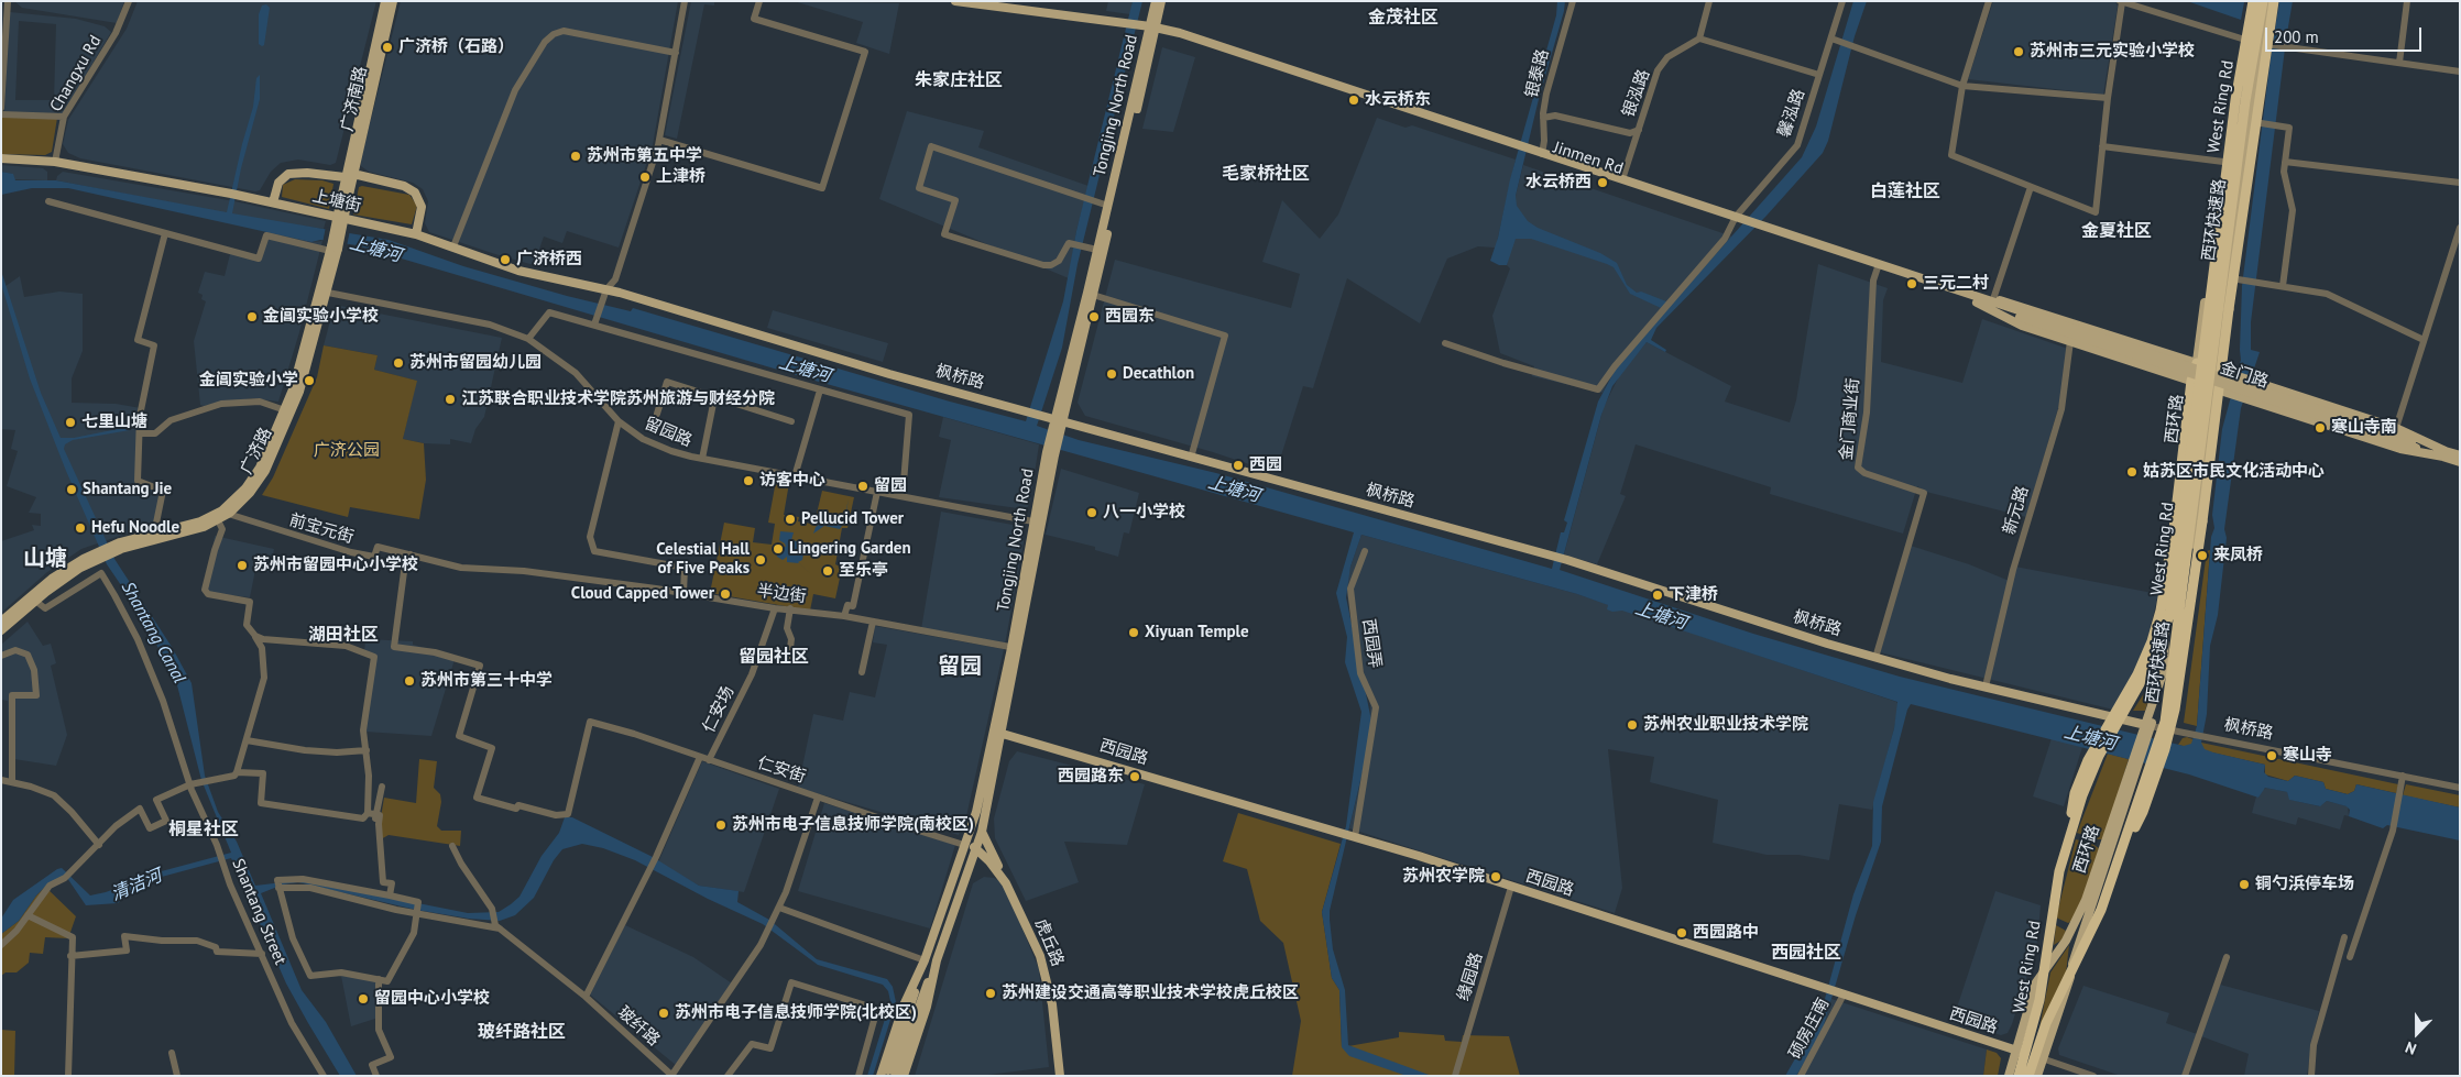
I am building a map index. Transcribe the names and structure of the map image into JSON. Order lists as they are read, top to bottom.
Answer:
{
  "streets": {
    "highway": ["West Ring Rd", "西环快速路"],
    "main road": [
      "广济南路",
      "Tongjing North Road",
      "Jinmen Rd",
      "上塘街",
      "金门路",
      "枫桥路",
      "西环路",
      "广济路",
      "西园路",
      "虎丘路"
    ],
    "street": [
      "Changxu Rd",
      "银泰路",
      "银泓路",
      "馨泓路",
      "金门商业街",
      "留园路",
      "新元路",
      "前宝元街",
      "半边街",
      "西园弄",
      "仁安场",
      "仁安街",
      "Shantang Street",
      "缘园路",
      "玻纤路",
      "硕房庄南"
    ]
  },
  "crossings": [
    ["Changxu Rd", "上塘街"],
    ["银泰路", "Jinmen Rd"],
    ["银泓路", "Jinmen Rd"],
    ["广济南路", "广济路"],
    ["Tongjing North Road", "Jinmen Rd"],
    ["Tongjing North Road", "枫桥路"],
    ["Tongjing North Road", "留园路"],
    ["Tongjing North Road", "半边街"],
    ["Tongjing North Road", "西园路"],
    ["Tongjing North Road", "仁安街"],
    ["Tongjing North Road", "虎丘路"],
    ["馨泓路", "Jinmen Rd"],
    ["Jinmen Rd", "金门路"],
    ["Jinmen Rd", "金门商业街"],
    ["上塘街", "枫桥路"],
    ["枫桥路", "金门商业街"],
    ["枫桥路", "西环路"],
    ["枫桥路", "新元路"],
    ["西环路", "西园路"],
    ["留园路", "广济路"],
    ["广济路", "前宝元街"],
    ["广济路", "Shantang Street"],
    ["前宝元街", "半边街"],
    ["前宝元街", "仁安街"],
    ["半边街", "仁安场"],
    ["半边街", "仁安街"],
    ["西园弄", "西园路"],
    ["仁安场", "仁安街"],
    ["西园路", "缘园路"],
    ["西园路", "硕房庄南"]
  ],
  "districts": [
    "金茂社区",
    "朱家庄社区",
    "毛家桥社区",
    "白莲社区",
    "金夏社区",
    "山塘",
    "湖田社区",
    "留园社区",
    "留园",
    "桐星社区",
    "西园社区",
    "玻纤路社区"
  ],
  "water": ["上塘河", "Shantang Canal", "清洁河"],
  "parks": ["广济公园"],
  "places": [
    "广济桥（石路）",
    "苏州市三元实验小学校",
    "水云桥东",
    "苏州市第五中学",
    "上津桥",
    "水云桥西",
    "广济桥西",
    "三元二村",
    "金阊实验小学校",
    "西园东",
    "苏州市留园幼儿园",
    "Decathlon",
    "金阊实验小学",
    "江苏联合职业技术学院苏州旅游与财经分院",
    "七里山塘",
    "寒山寺南",
    "西园",
    "姑苏区市民文化活动中心",
    "访客中心",
    "留园",
    "Shantang Jie",
    "八一小学校",
    "Pellucid Tower",
    "Hefu Noodle",
    "Lingering Garden",
    "来凤桥",
    "Celestial Hall of Five Peaks",
    "苏州市留园中心小学校",
    "至乐亭",
    "Cloud Capped Tower",
    "下津桥",
    "Xiyuan Temple",
    "苏州市第三十中学",
    "苏州农业职业技术学院",
    "寒山寺",
    "西园路东",
    "苏州市电子信息技师学院(南校区)",
    "苏州农学院",
    "铜勺浜停车场",
    "西园路中",
    "苏州建设交通高等职业技术学校虎丘校区",
    "留园中心小学校",
    "苏州市电子信息技师学院(北校区)"
  ],
  "scale_bar": "200 m",
  "north": "bottom"
}
